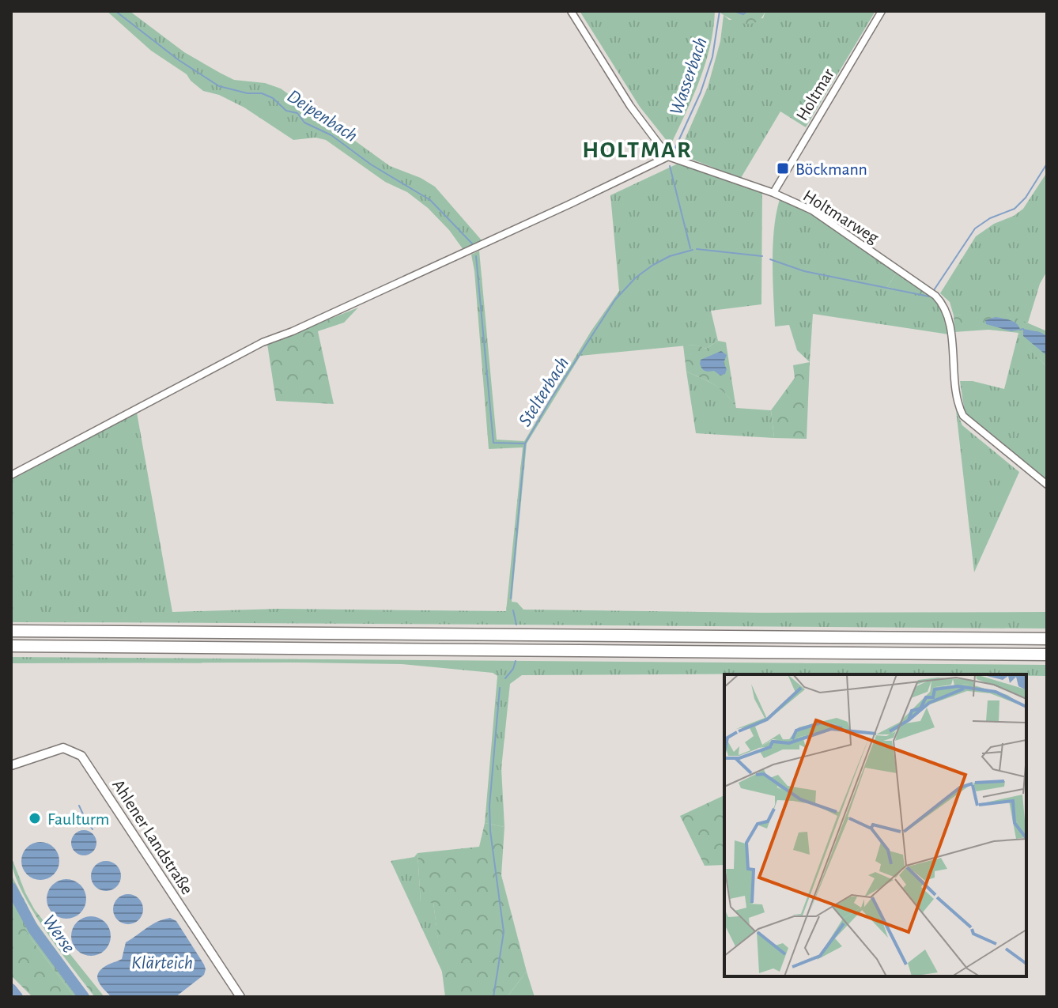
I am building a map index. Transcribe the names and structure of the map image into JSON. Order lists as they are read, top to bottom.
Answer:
{
  "streets": {
    "street": ["Holtmar", "Holtmarweg", "Ahlener Landstraße"]
  },
  "crossings": [
    ["Holtmar", "Holtmarweg"]
  ],
  "districts": ["HOLTMAR"],
  "water": [
    "Wasserbach",
    "Deipenbach",
    "Stelterbach",
    "Werse",
    "Klärteich"
  ],
  "places": {
    "transit": ["Böckmann"],
    "other": ["Faulturm"]
  }
}
